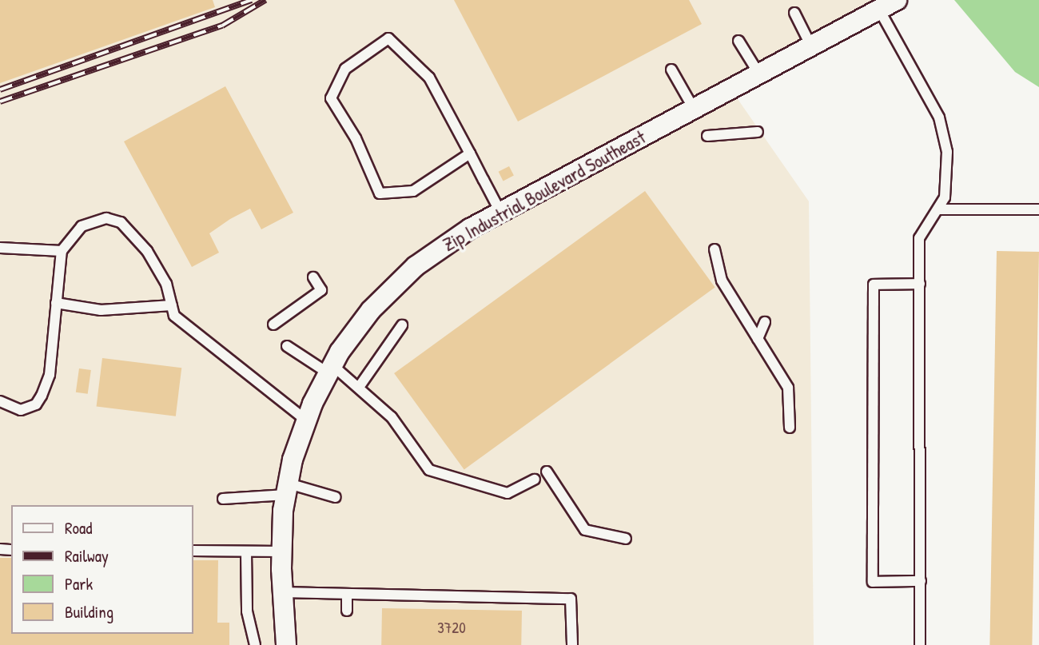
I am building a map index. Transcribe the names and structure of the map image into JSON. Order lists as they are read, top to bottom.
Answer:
{
  "streets": {
    "street": ["Zip Industrial Boulevard Southeast"]
  },
  "house_numbers": ["3720"],
  "legend": [
    "Road",
    "Railway",
    "Park",
    "Building"
  ]
}
